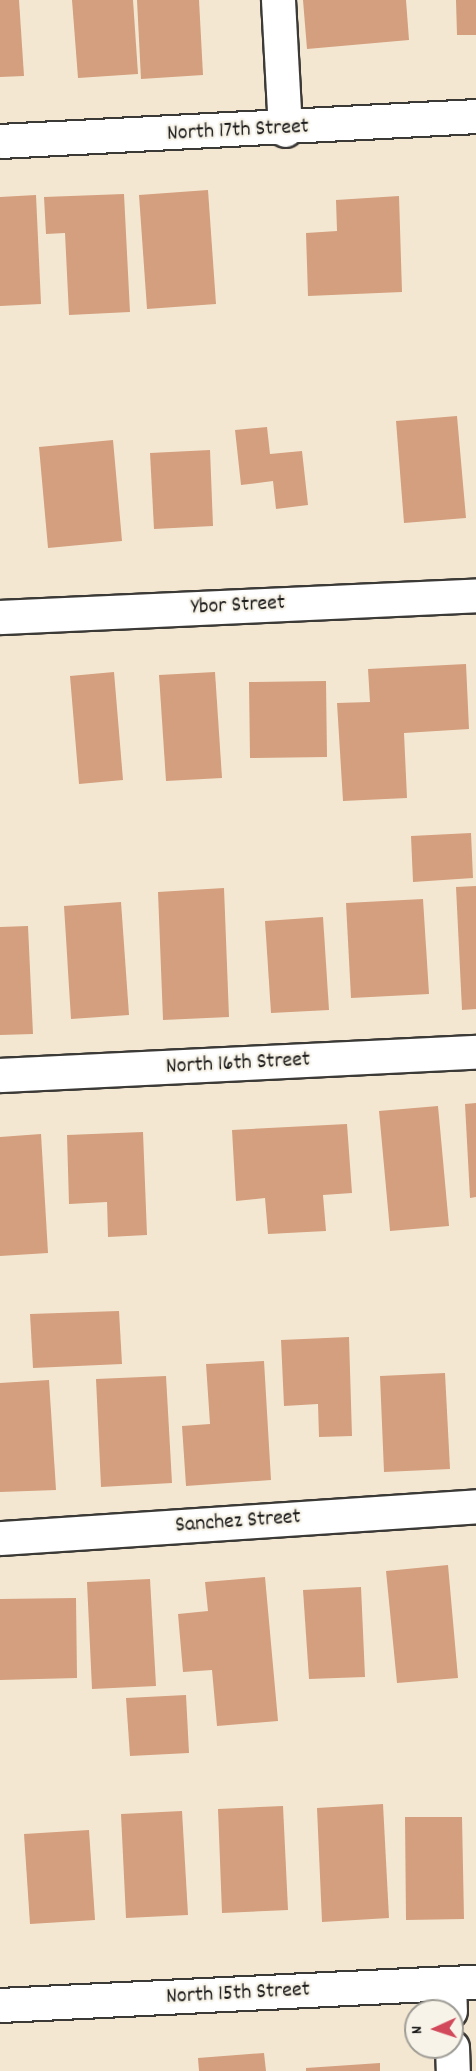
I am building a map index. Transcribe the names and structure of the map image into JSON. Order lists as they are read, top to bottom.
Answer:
{
  "streets": {
    "street": [
      "North 17th Street",
      "Ybor Street",
      "North 16th Street",
      "Sanchez Street",
      "North 15th Street"
    ]
  },
  "north": "left"
}
